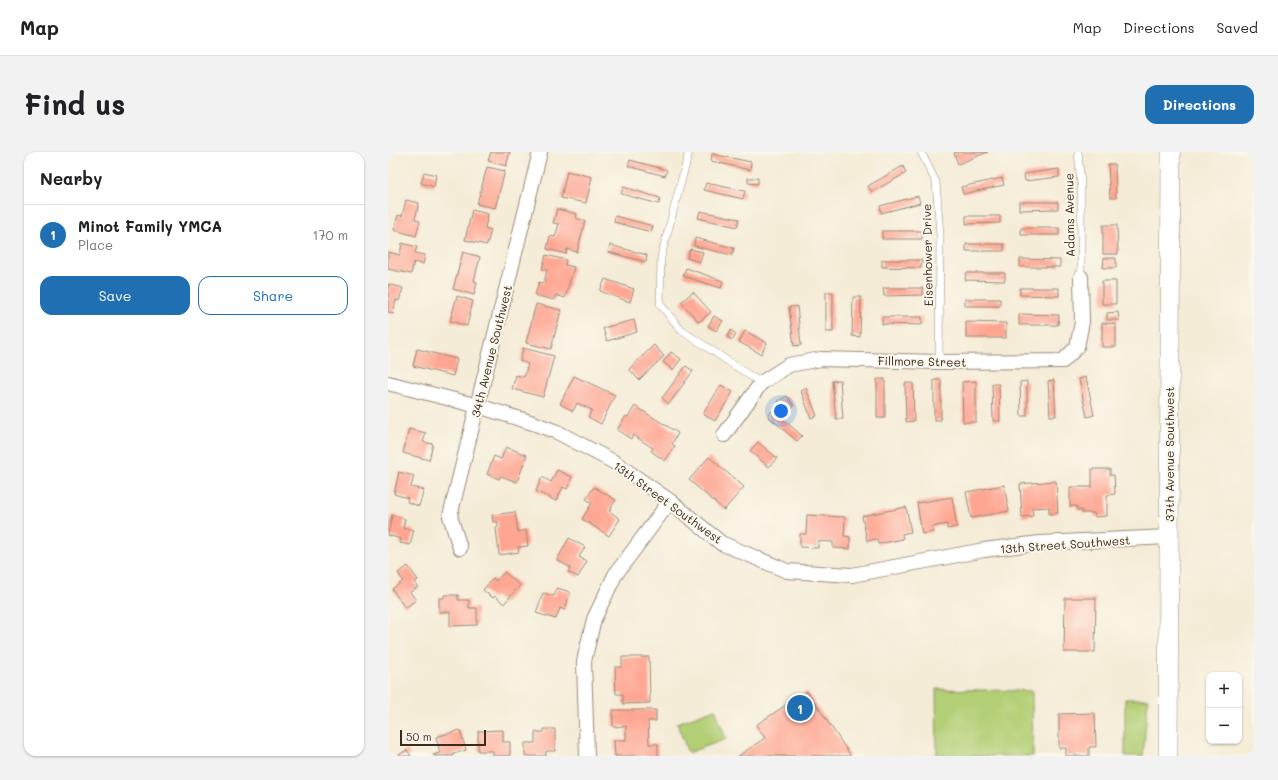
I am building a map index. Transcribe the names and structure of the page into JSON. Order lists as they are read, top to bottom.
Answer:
{
  "streets": {
    "main road": ["37th Avenue Southwest"],
    "street": ["34th Avenue Southwest", "Fillmore Street", "13th Street Southwest"],
    "lane": ["Adams Avenue", "Eisenhower Drive"]
  },
  "crossings": [
    ["Adams Avenue", "Fillmore Street"],
    ["Eisenhower Drive", "Fillmore Street"],
    ["34th Avenue Southwest", "13th Street Southwest"],
    ["37th Avenue Southwest", "13th Street Southwest"]
  ],
  "scale_bar": "50 m",
  "page": {
    "header": "Map",
    "nav": ["Map", "Directions", "Saved"],
    "buttons": [
      "Directions",
      ["Save", "Share"]
    ],
    "title": "Find us",
    "heading": "Nearby",
    "list": [
      {
        "mark": "1",
        "name": "Minot Family YMCA",
        "note": "Place",
        "value": "170 m"
      }
    ],
    "map_buttons": ["+", "−"],
    "pins": "1",
    "scale": "50 m"
  }
}
